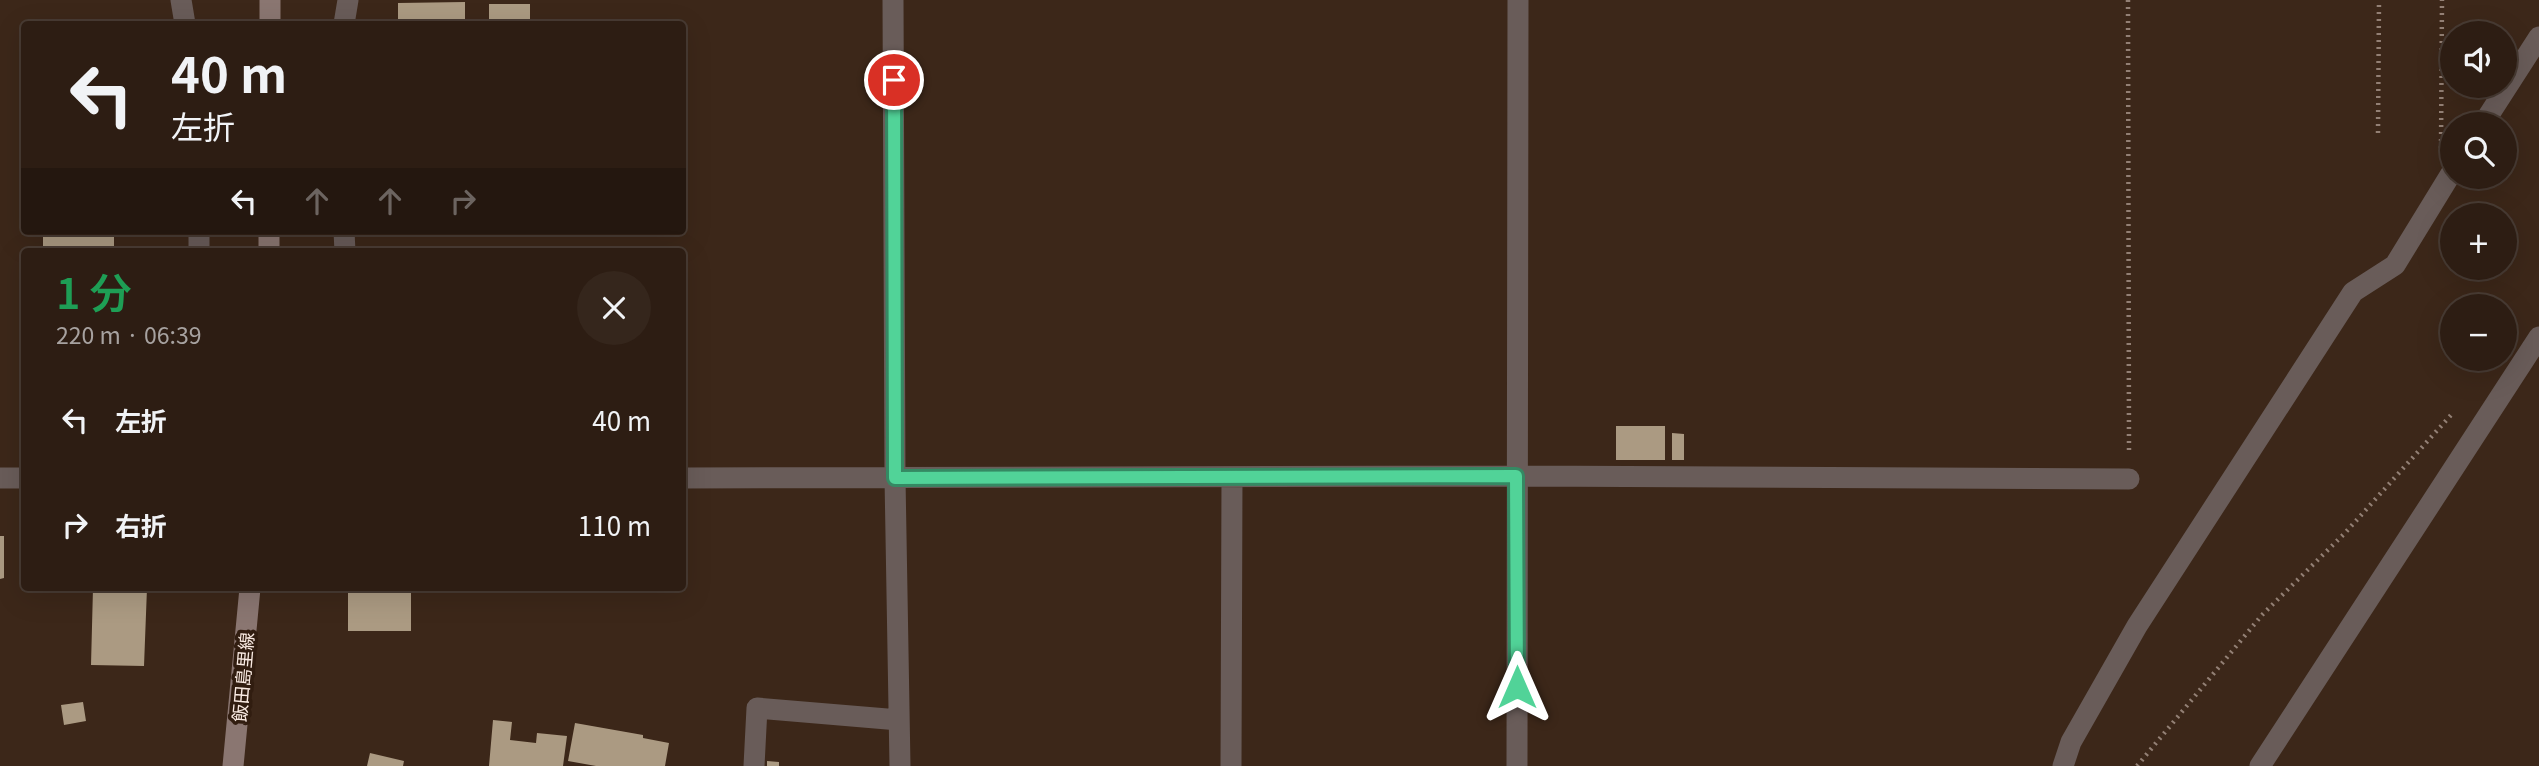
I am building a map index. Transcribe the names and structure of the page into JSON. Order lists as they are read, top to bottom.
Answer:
{
  "streets": {
    "main road": ["飯田島里線"]
  },
  "page": {
    "map_buttons": ["+", "−"],
    "turn": ["40 m", "左折"],
    "heading": ["1 分", "220 m · 06:39"],
    "list": [
      {
        "name": "左折",
        "value": "40 m"
      },
      {
        "name": "右折",
        "value": "110 m"
      }
    ]
  }
}
